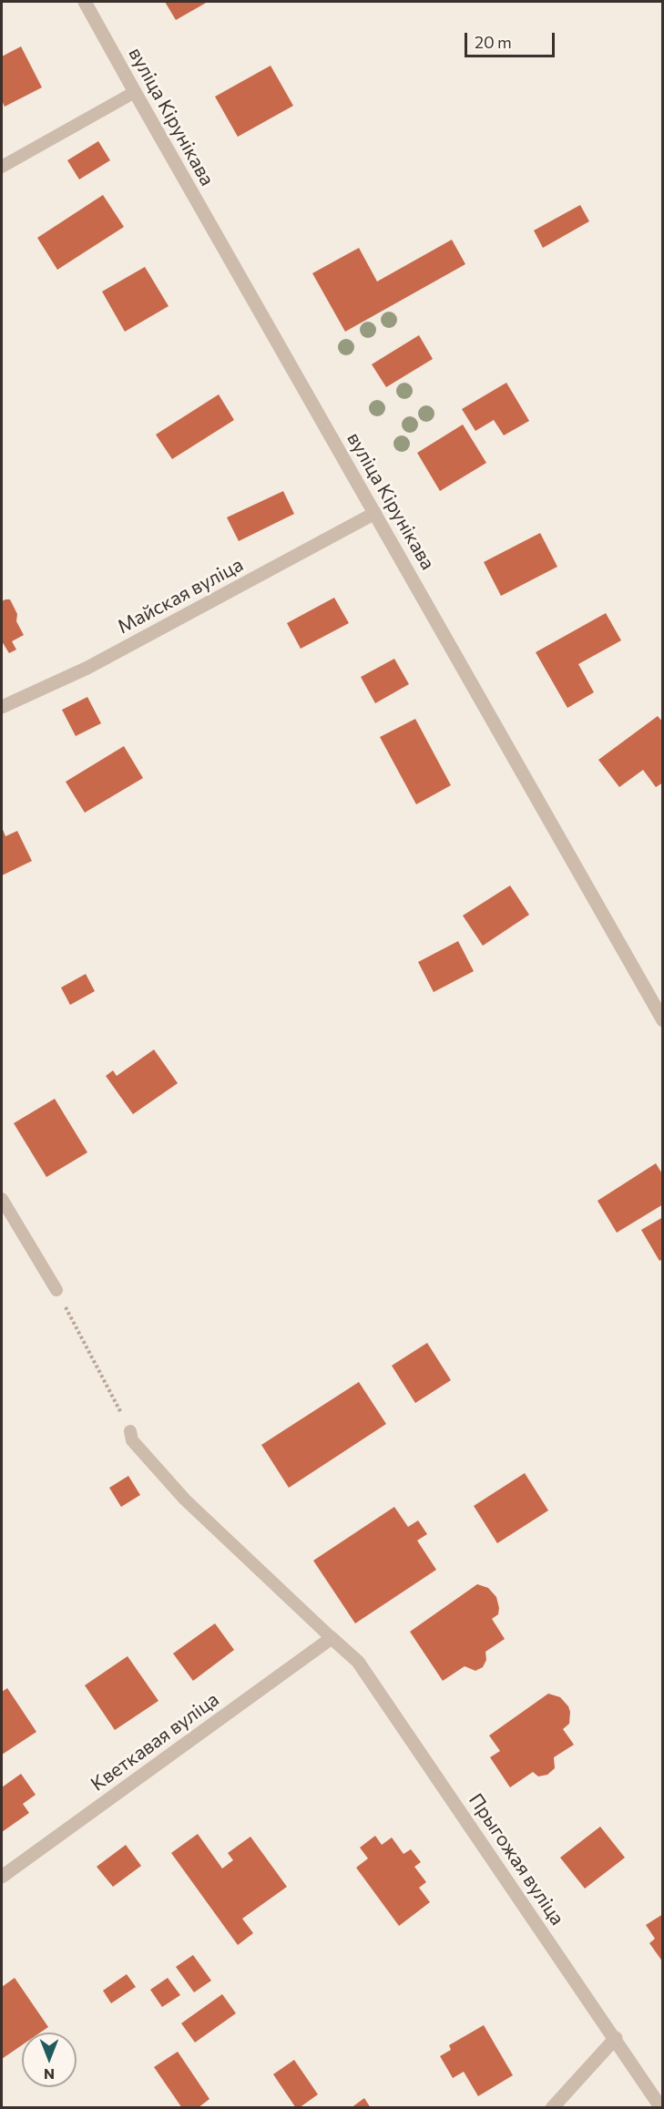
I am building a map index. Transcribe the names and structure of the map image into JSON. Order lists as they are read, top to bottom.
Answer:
{
  "streets": {
    "street": [
      "вуліца Кірунікава",
      "Майская вуліца",
      "Кветкавая вуліца",
      "Прыгожая вуліца"
    ]
  },
  "crossings": [
    ["вуліца Кірунікава", "Майская вуліца"],
    ["Кветкавая вуліца", "Прыгожая вуліца"]
  ],
  "scale_bar": "20 m",
  "north": "bottom"
}
